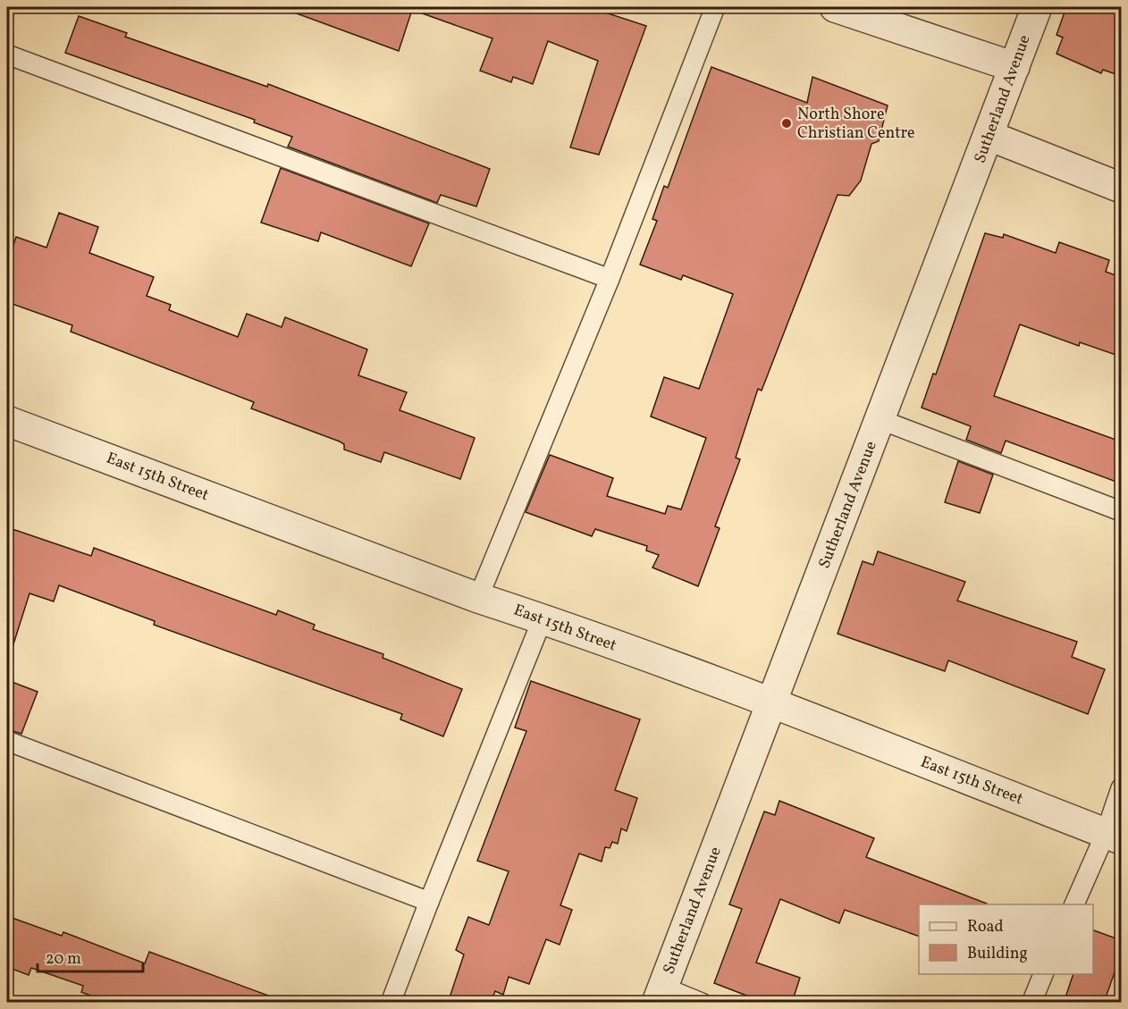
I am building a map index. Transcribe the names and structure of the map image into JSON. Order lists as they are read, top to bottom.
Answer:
{
  "streets": {
    "street": ["Sutherland Avenue", "East 15th Street"]
  },
  "crossings": [
    ["Sutherland Avenue", "East 15th Street"]
  ],
  "places": ["North Shore Christian Centre"],
  "legend": ["Road", "Building"],
  "scale_bar": "20 m"
}
